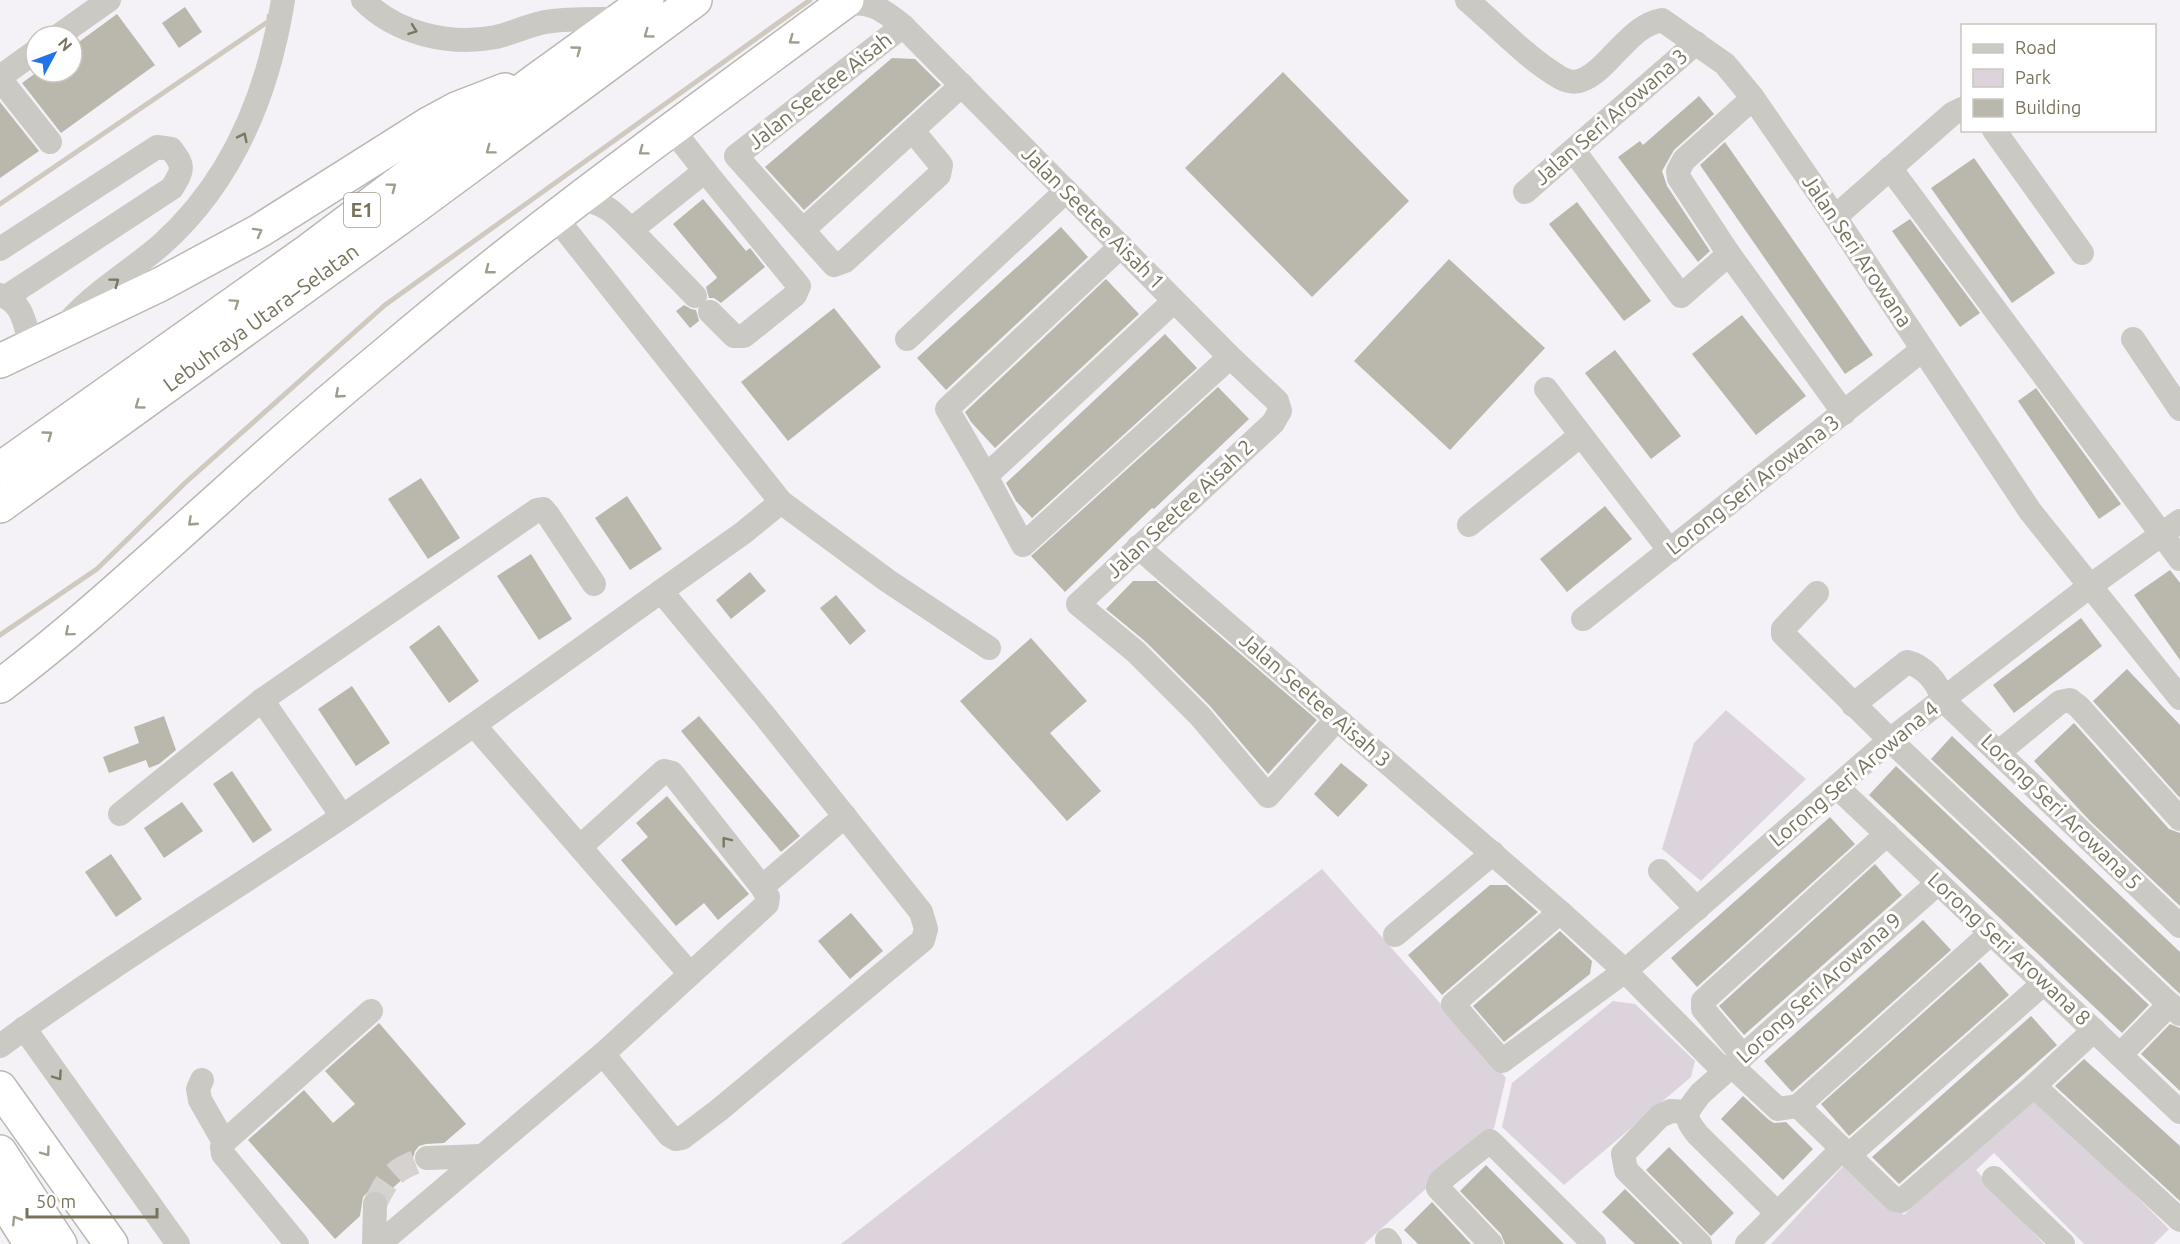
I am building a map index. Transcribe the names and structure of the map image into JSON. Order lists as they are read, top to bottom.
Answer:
{
  "streets": {
    "highway": ["E1", "Lebuhraya Utara–Selatan"],
    "street": [
      "Jalan Seetee Aisah",
      "Jalan Seri Arowana 3",
      "Jalan Seetee Aisah 1",
      "Jalan Seri Arowana",
      "Lorong Seri Arowana 3",
      "Jalan Seetee Aisah 2",
      "Jalan Seetee Aisah 3",
      "Lorong Seri Arowana 4",
      "Lorong Seri Arowana 5",
      "Lorong Seri Arowana 8",
      "Lorong Seri Arowana 9"
    ]
  },
  "crossings": [
    ["Jalan Seetee Aisah", "Jalan Seetee Aisah 1"],
    ["Jalan Seri Arowana 3", "Jalan Seri Arowana"],
    ["Jalan Seetee Aisah 1", "Jalan Seetee Aisah 2"],
    ["Jalan Seri Arowana", "Lorong Seri Arowana 3"],
    ["Jalan Seri Arowana", "Lorong Seri Arowana 4"],
    ["Jalan Seetee Aisah 2", "Jalan Seetee Aisah 3"],
    ["Jalan Seetee Aisah 3", "Lorong Seri Arowana 4"],
    ["Jalan Seetee Aisah 3", "Lorong Seri Arowana 9"],
    ["Lorong Seri Arowana 4", "Lorong Seri Arowana 5"],
    ["Lorong Seri Arowana 4", "Lorong Seri Arowana 8"],
    ["Lorong Seri Arowana 8", "Lorong Seri Arowana 9"]
  ],
  "legend": ["Road", "Park", "Building"],
  "scale_bar": "50 m",
  "north": "top right"
}
